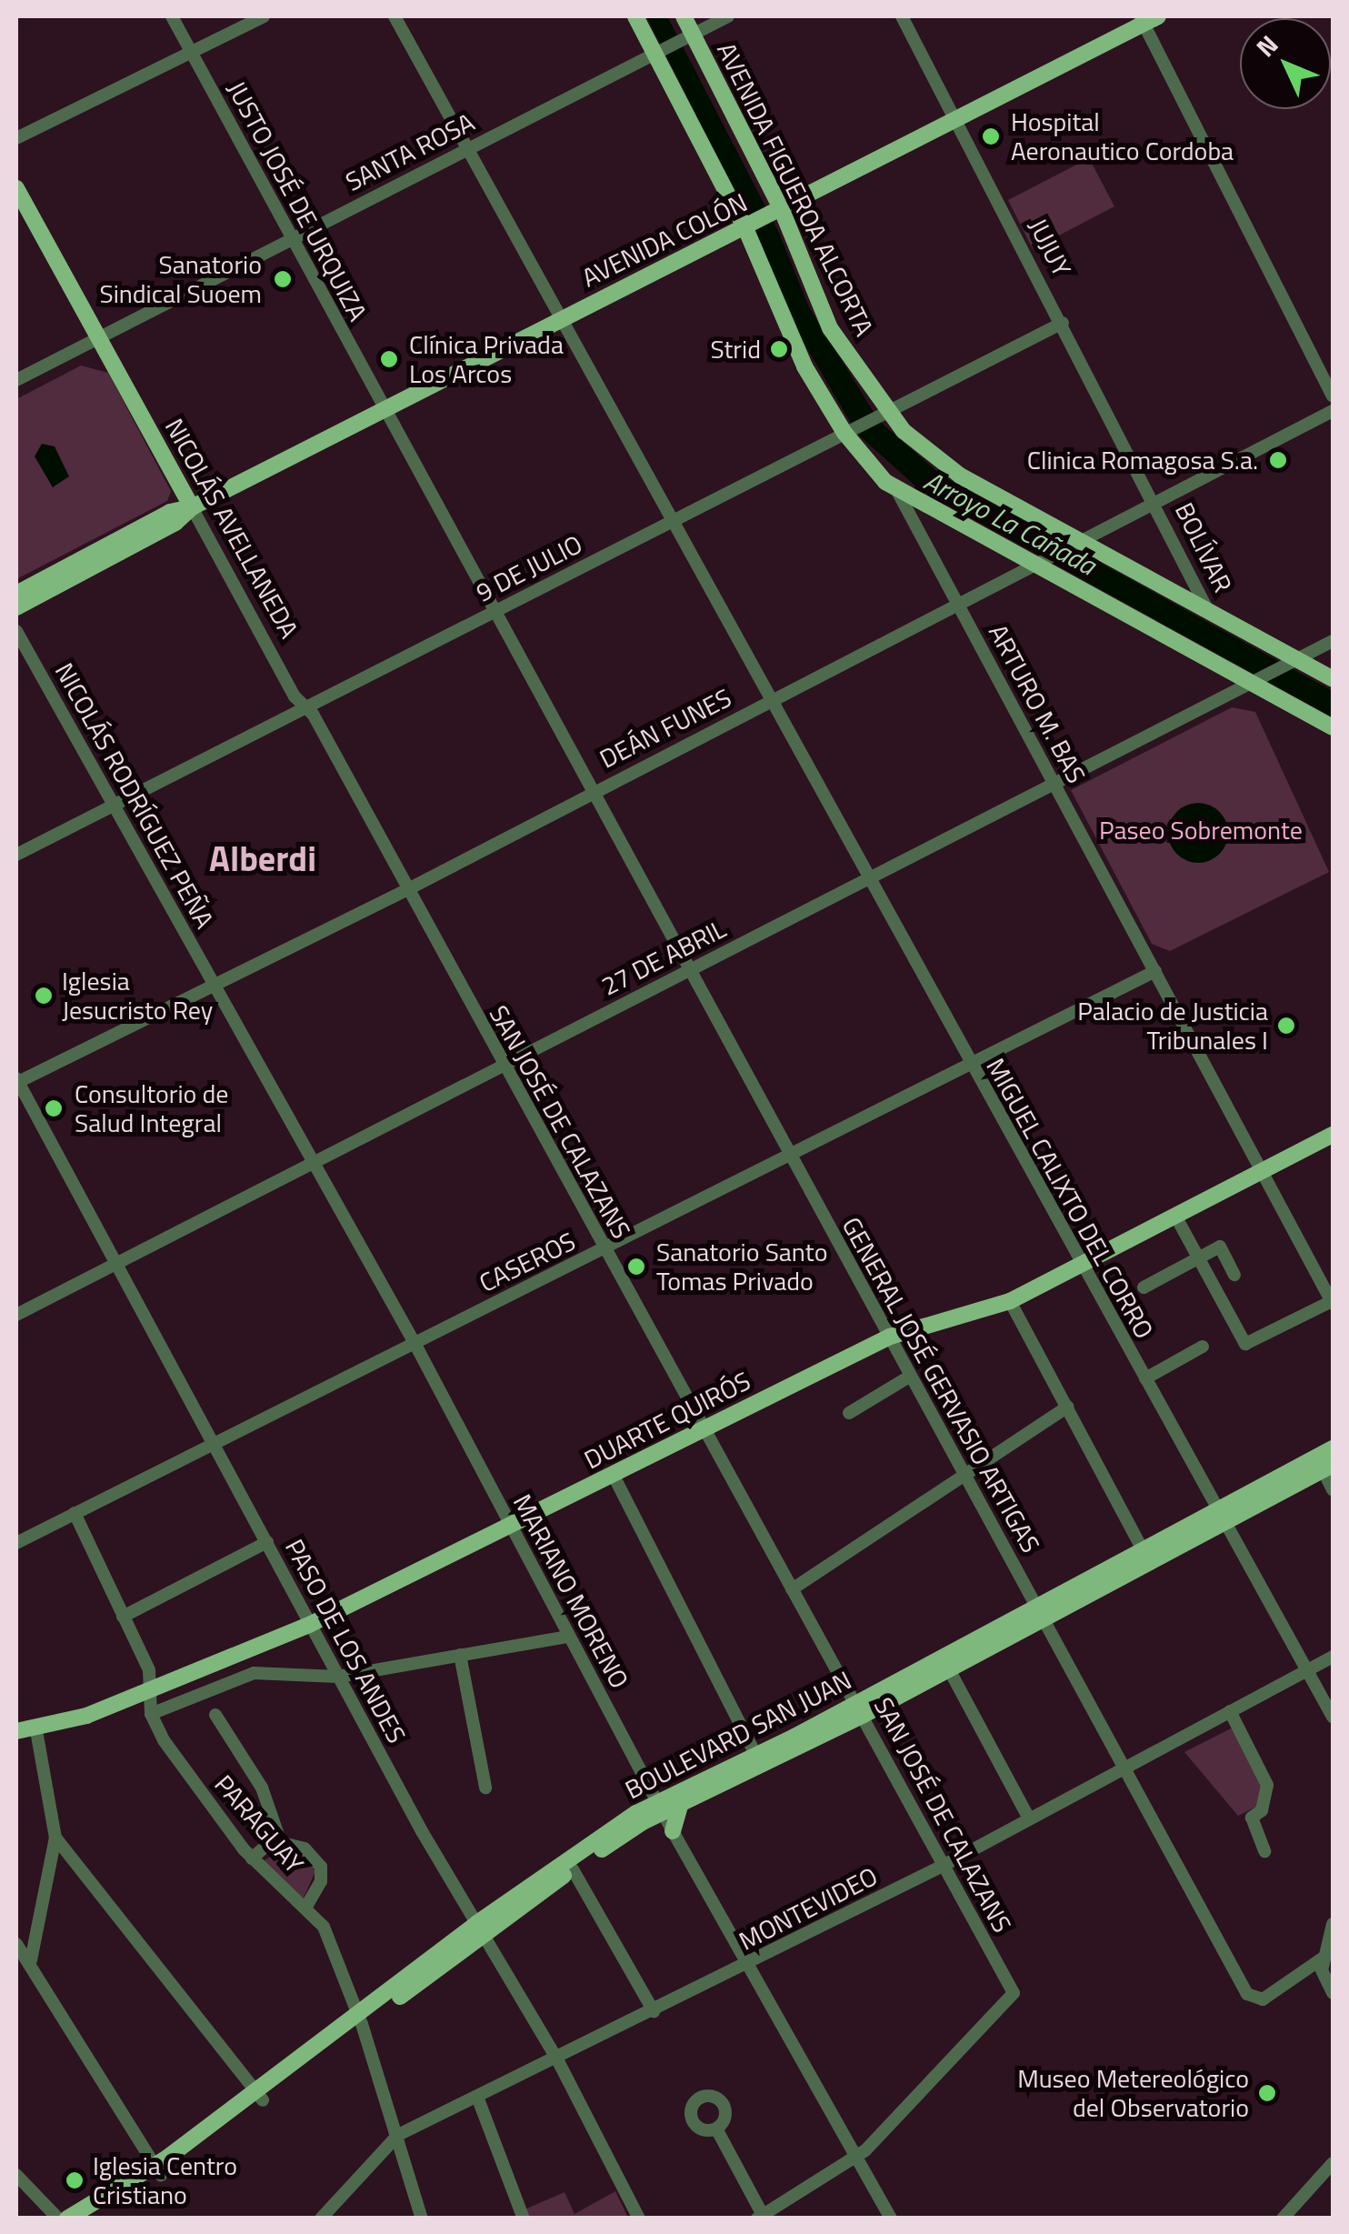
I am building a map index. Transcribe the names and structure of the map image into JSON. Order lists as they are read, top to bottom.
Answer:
{
  "streets": {
    "main road": [
      "AVENIDA FIGUEROA ALCORTA",
      "AVENIDA COLÓN",
      "NICOLÁS AVELLANEDA",
      "DUARTE QUIRÓS",
      "BOULEVARD SAN JUAN"
    ],
    "street": [
      "SANTA ROSA",
      "JUSTO JOSÉ DE URQUIZA",
      "JUJUY",
      "BOLÍVAR",
      "9 DE JULIO",
      "ARTURO M. BAS",
      "DEÁN FUNES",
      "NICOLÁS RODRÍGUEZ PEÑA",
      "27 DE ABRIL",
      "SAN JOSÉ DE CALAZANS",
      "MIGUEL CALIXTO DEL CORRO",
      "CASEROS",
      "GENERAL JOSÉ GERVASIO ARTIGAS",
      "MARIANO MORENO",
      "PASO DE LOS ANDES",
      "PARAGUAY",
      "MONTEVIDEO"
    ]
  },
  "crossings": [
    ["SANTA ROSA", "AVENIDA FIGUEROA ALCORTA"],
    ["SANTA ROSA", "JUSTO JOSÉ DE URQUIZA"],
    ["SANTA ROSA", "NICOLÁS AVELLANEDA"],
    ["SANTA ROSA", "MIGUEL CALIXTO DEL CORRO"],
    ["AVENIDA FIGUEROA ALCORTA", "AVENIDA COLÓN"],
    ["AVENIDA FIGUEROA ALCORTA", "BOLÍVAR"],
    ["AVENIDA FIGUEROA ALCORTA", "9 DE JULIO"],
    ["AVENIDA FIGUEROA ALCORTA", "DEÁN FUNES"],
    ["AVENIDA FIGUEROA ALCORTA", "27 DE ABRIL"],
    ["JUSTO JOSÉ DE URQUIZA", "AVENIDA COLÓN"],
    ["JUSTO JOSÉ DE URQUIZA", "9 DE JULIO"],
    ["JUSTO JOSÉ DE URQUIZA", "DEÁN FUNES"],
    ["JUSTO JOSÉ DE URQUIZA", "GENERAL JOSÉ GERVASIO ARTIGAS"],
    ["AVENIDA COLÓN", "JUJUY"],
    ["AVENIDA COLÓN", "NICOLÁS AVELLANEDA"],
    ["AVENIDA COLÓN", "MIGUEL CALIXTO DEL CORRO"],
    ["JUJUY", "BOLÍVAR"],
    ["JUJUY", "9 DE JULIO"],
    ["JUJUY", "DEÁN FUNES"],
    ["NICOLÁS AVELLANEDA", "9 DE JULIO"],
    ["NICOLÁS AVELLANEDA", "DEÁN FUNES"],
    ["NICOLÁS AVELLANEDA", "SAN JOSÉ DE CALAZANS"],
    ["BOLÍVAR", "DEÁN FUNES"],
    ["9 DE JULIO", "NICOLÁS RODRÍGUEZ PEÑA"],
    ["9 DE JULIO", "MIGUEL CALIXTO DEL CORRO"],
    ["ARTURO M. BAS", "DEÁN FUNES"],
    ["ARTURO M. BAS", "27 DE ABRIL"],
    ["ARTURO M. BAS", "CASEROS"],
    ["ARTURO M. BAS", "DUARTE QUIRÓS"],
    ["DEÁN FUNES", "NICOLÁS RODRÍGUEZ PEÑA"],
    ["DEÁN FUNES", "SAN JOSÉ DE CALAZANS"],
    ["DEÁN FUNES", "MIGUEL CALIXTO DEL CORRO"],
    ["DEÁN FUNES", "GENERAL JOSÉ GERVASIO ARTIGAS"],
    ["DEÁN FUNES", "MARIANO MORENO"],
    ["DEÁN FUNES", "PASO DE LOS ANDES"],
    ["NICOLÁS RODRÍGUEZ PEÑA", "MARIANO MORENO"],
    ["27 DE ABRIL", "SAN JOSÉ DE CALAZANS"],
    ["27 DE ABRIL", "MIGUEL CALIXTO DEL CORRO"],
    ["27 DE ABRIL", "GENERAL JOSÉ GERVASIO ARTIGAS"],
    ["27 DE ABRIL", "MARIANO MORENO"],
    ["27 DE ABRIL", "PASO DE LOS ANDES"],
    ["SAN JOSÉ DE CALAZANS", "CASEROS"],
    ["SAN JOSÉ DE CALAZANS", "DUARTE QUIRÓS"],
    ["SAN JOSÉ DE CALAZANS", "MARIANO MORENO"],
    ["SAN JOSÉ DE CALAZANS", "BOULEVARD SAN JUAN"],
    ["SAN JOSÉ DE CALAZANS", "MONTEVIDEO"],
    ["MIGUEL CALIXTO DEL CORRO", "CASEROS"],
    ["MIGUEL CALIXTO DEL CORRO", "DUARTE QUIRÓS"],
    ["MIGUEL CALIXTO DEL CORRO", "BOULEVARD SAN JUAN"],
    ["MIGUEL CALIXTO DEL CORRO", "MONTEVIDEO"],
    ["CASEROS", "GENERAL JOSÉ GERVASIO ARTIGAS"],
    ["CASEROS", "MARIANO MORENO"],
    ["CASEROS", "PASO DE LOS ANDES"],
    ["CASEROS", "PARAGUAY"],
    ["GENERAL JOSÉ GERVASIO ARTIGAS", "DUARTE QUIRÓS"],
    ["GENERAL JOSÉ GERVASIO ARTIGAS", "BOULEVARD SAN JUAN"],
    ["GENERAL JOSÉ GERVASIO ARTIGAS", "MONTEVIDEO"],
    ["DUARTE QUIRÓS", "MARIANO MORENO"],
    ["DUARTE QUIRÓS", "PASO DE LOS ANDES"],
    ["DUARTE QUIRÓS", "PARAGUAY"],
    ["MARIANO MORENO", "BOULEVARD SAN JUAN"],
    ["MARIANO MORENO", "MONTEVIDEO"],
    ["PASO DE LOS ANDES", "BOULEVARD SAN JUAN"],
    ["PASO DE LOS ANDES", "MONTEVIDEO"],
    ["BOULEVARD SAN JUAN", "PARAGUAY"],
    ["PARAGUAY", "MONTEVIDEO"]
  ],
  "districts": ["Alberdi"],
  "water": ["Arroyo La Cañada"],
  "parks": ["Paseo Sobremonte"],
  "places": [
    "Hospital Aeronautico Cordoba",
    "Sanatorio Sindical Suoem",
    "Strid",
    "Clínica Privada Los Arcos",
    "Clinica Romagosa S.a.",
    "Iglesia Jesucristo Rey",
    "Palacio de Justicia Tribunales I",
    "Consultorio de Salud Integral",
    "Sanatorio Santo Tomas Privado",
    "Museo Metereológico del Observatorio",
    "Iglesia Centro Cristiano"
  ],
  "north": "top left"
}
